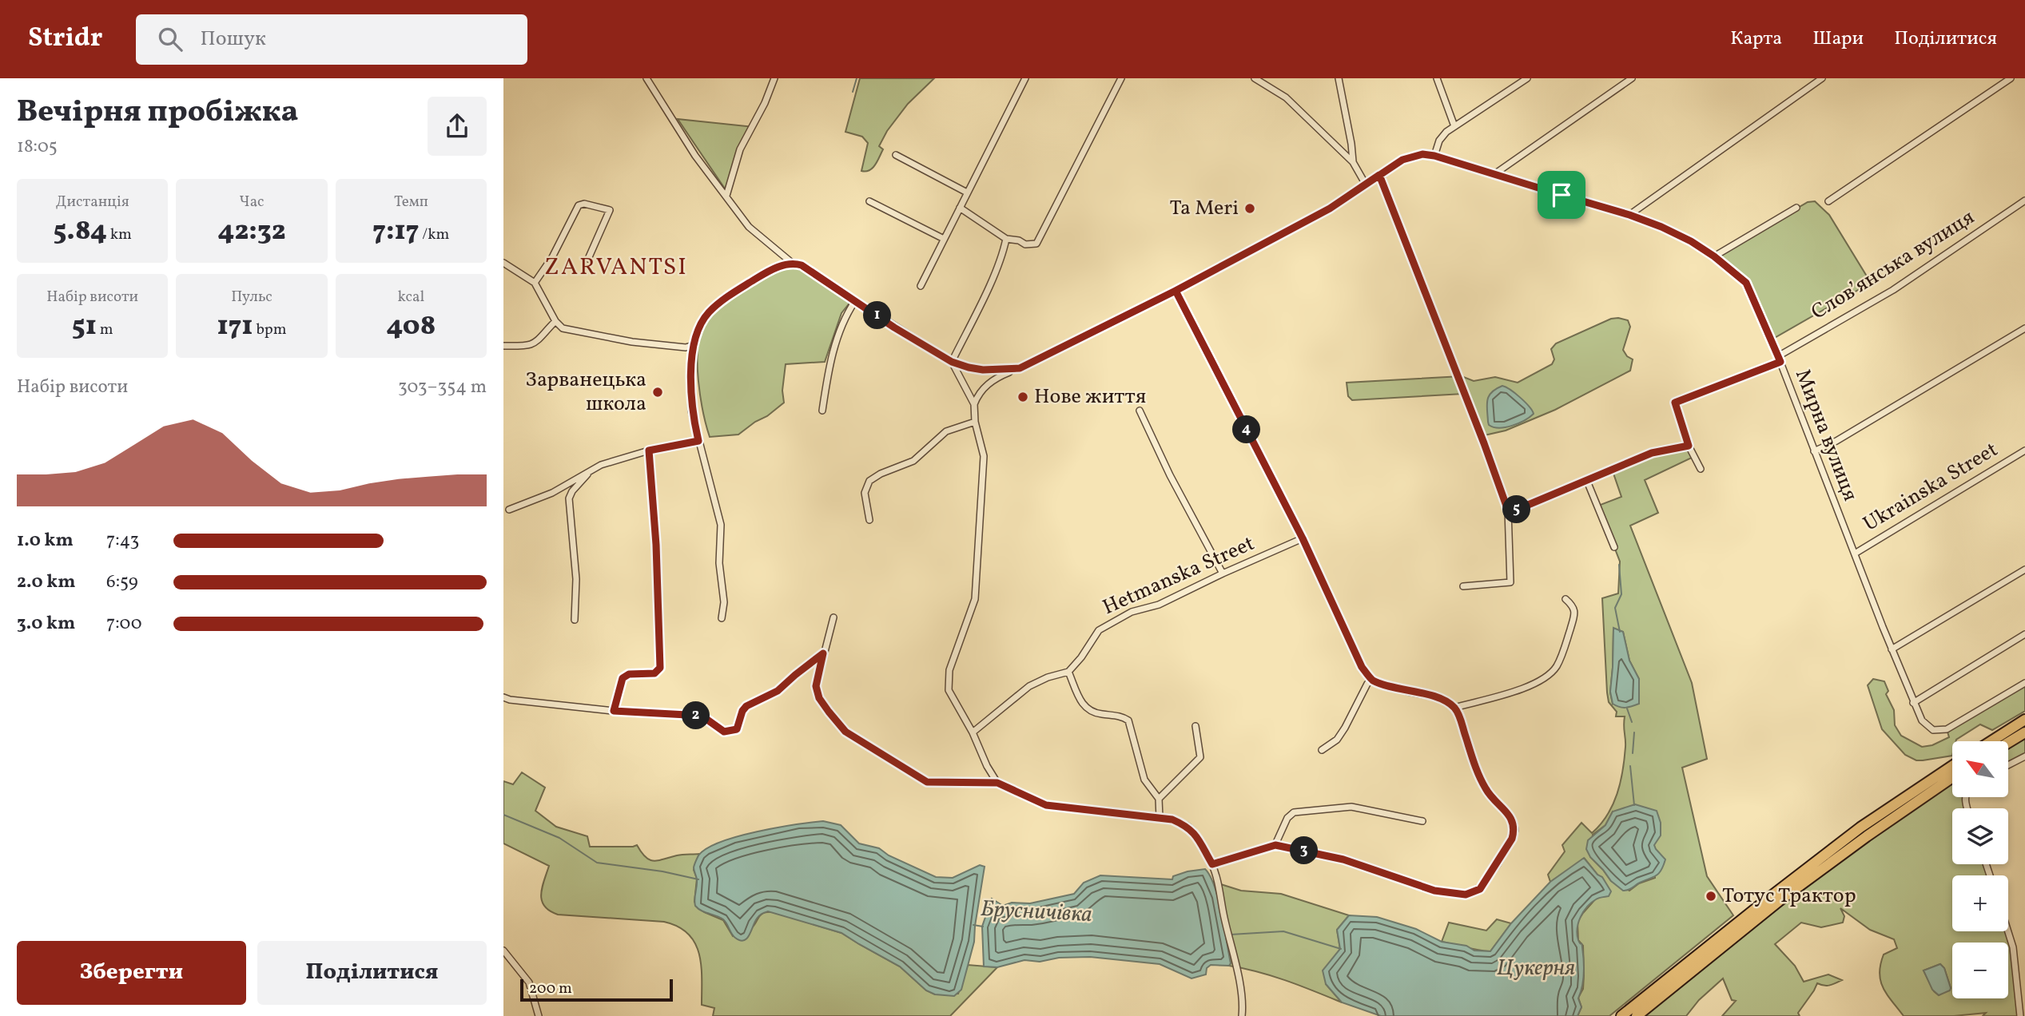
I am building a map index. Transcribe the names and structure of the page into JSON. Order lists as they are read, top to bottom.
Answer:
{
  "streets": {
    "street": [
      "Словʼянська вулиця",
      "Мирна вулиця",
      "Ukrainska Street",
      "Hetmanska Street"
    ]
  },
  "crossings": [
    ["Словʼянська вулиця", "Мирна вулиця"],
    ["Мирна вулиця", "Ukrainska Street"]
  ],
  "districts": ["ZARVANTSI"],
  "water": ["Брусничівка", "Цукерня"],
  "places": [
    "Ta Meri",
    "Зарванецька школа",
    "Нове життя",
    "Тотус Трактор"
  ],
  "scale_bar": "200 m",
  "north": "top left",
  "page": {
    "header": "Stridr",
    "search": "Пошук",
    "nav": ["Карта", "Шари", "Поділитися"],
    "heading": ["Вечірня пробіжка", "18:05"],
    "stats": [
      ["Дистанція", "5.84 km"],
      ["Час", "42:32"],
      ["Темп", "7:17 /km"],
      ["Набір висоти", "51 m"],
      ["Пульс", "171 bpm"],
      ["kcal", "408"]
    ],
    "pins": [
      "1",
      "4",
      "5",
      "2",
      "3"
    ],
    "chart": ["Набір висоти", "303–354 m"],
    "list": [
      {
        "name": "1.0 km",
        "note": "7:43"
      },
      {
        "name": "2.0 km",
        "note": "6:59"
      },
      {
        "name": "3.0 km",
        "note": "7:00"
      }
    ],
    "map_buttons": ["+", "−"],
    "buttons": ["Зберегти", "Поділитися"],
    "scale": "200 m"
  }
}
